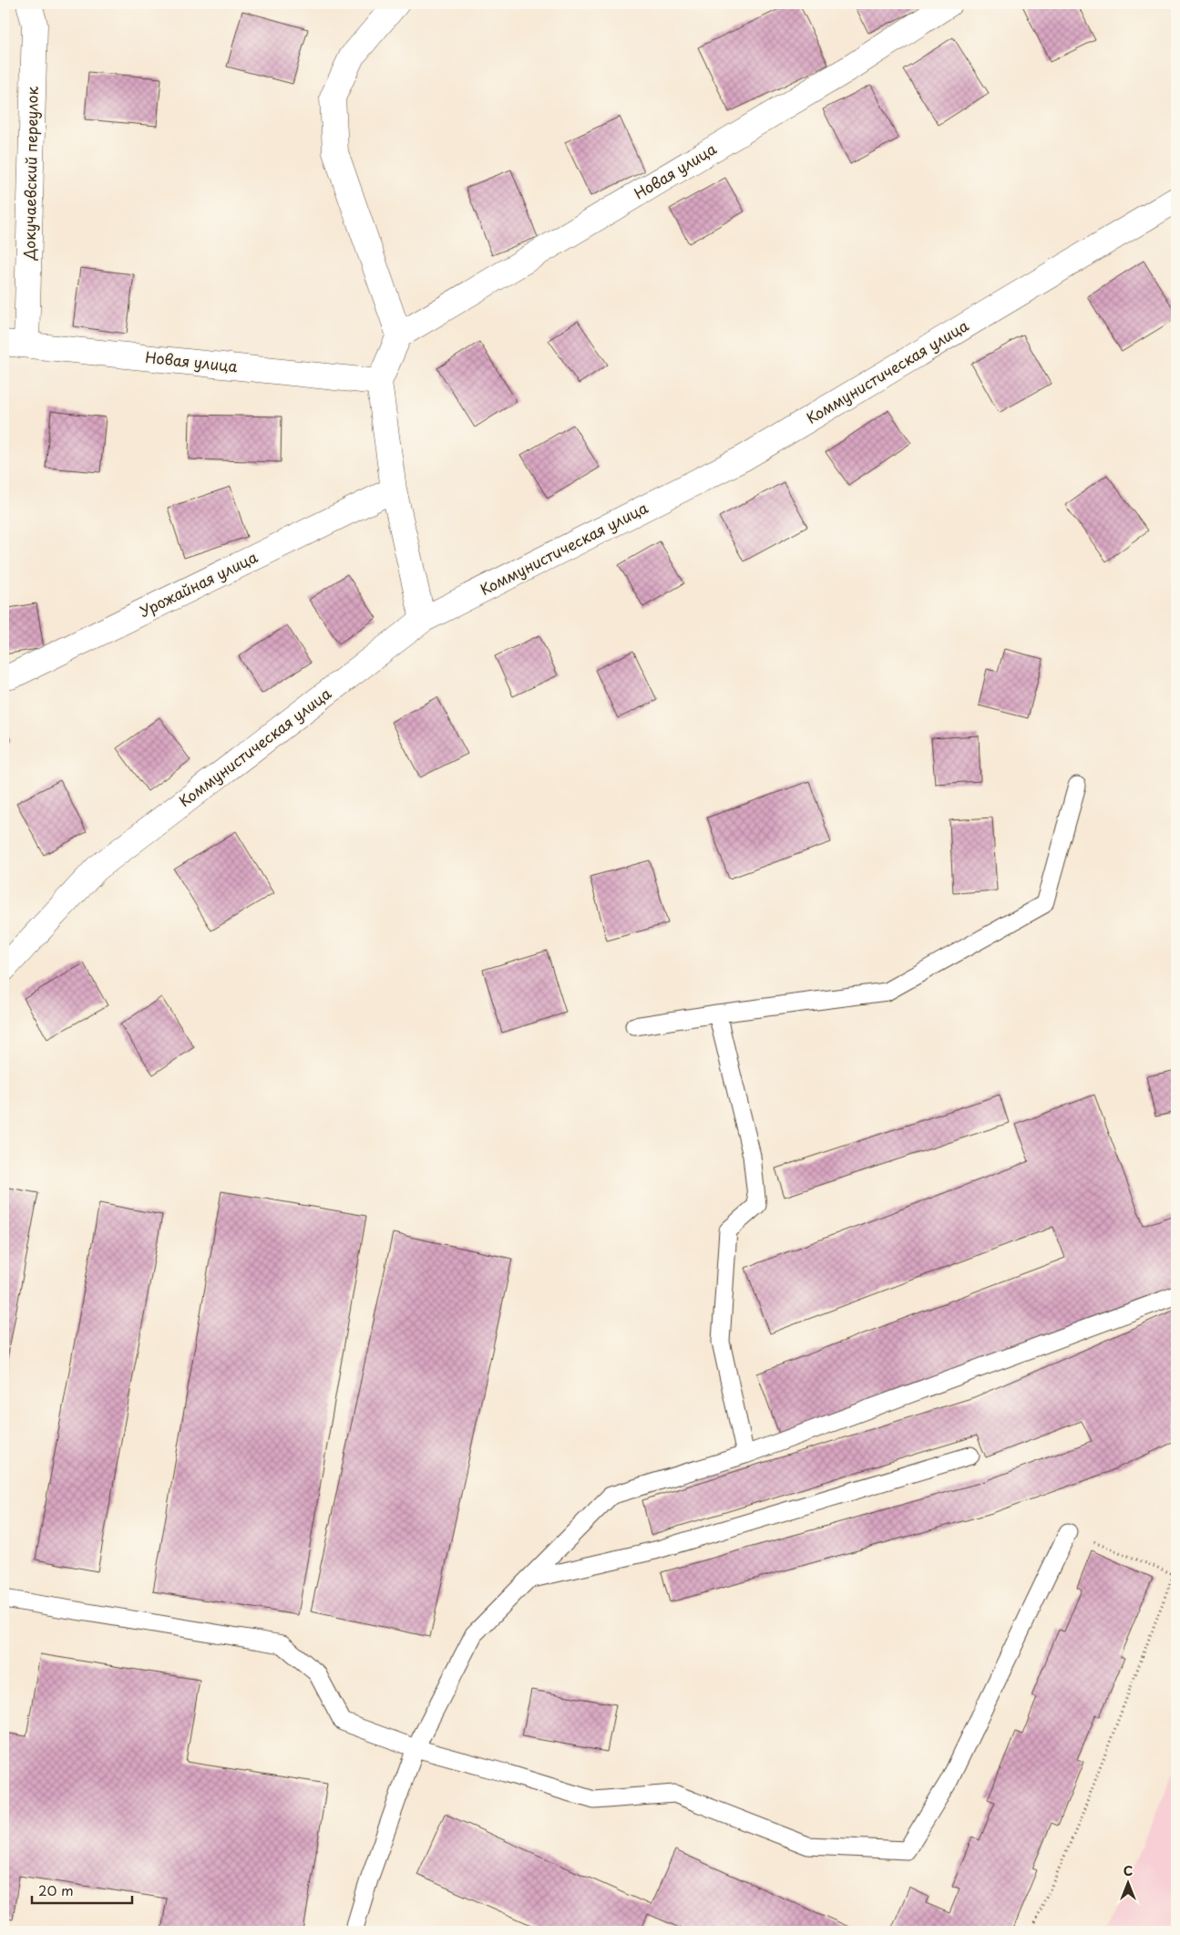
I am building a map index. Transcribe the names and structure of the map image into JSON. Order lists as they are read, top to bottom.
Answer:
{
  "streets": {
    "street": [
      "Новая улица",
      "Докучаевский переулок",
      "Коммунистическая улица",
      "Урожайная улица"
    ]
  },
  "crossings": [
    ["Новая улица", "Докучаевский переулок"]
  ],
  "scale_bar": "20 m",
  "north": "top"
}
